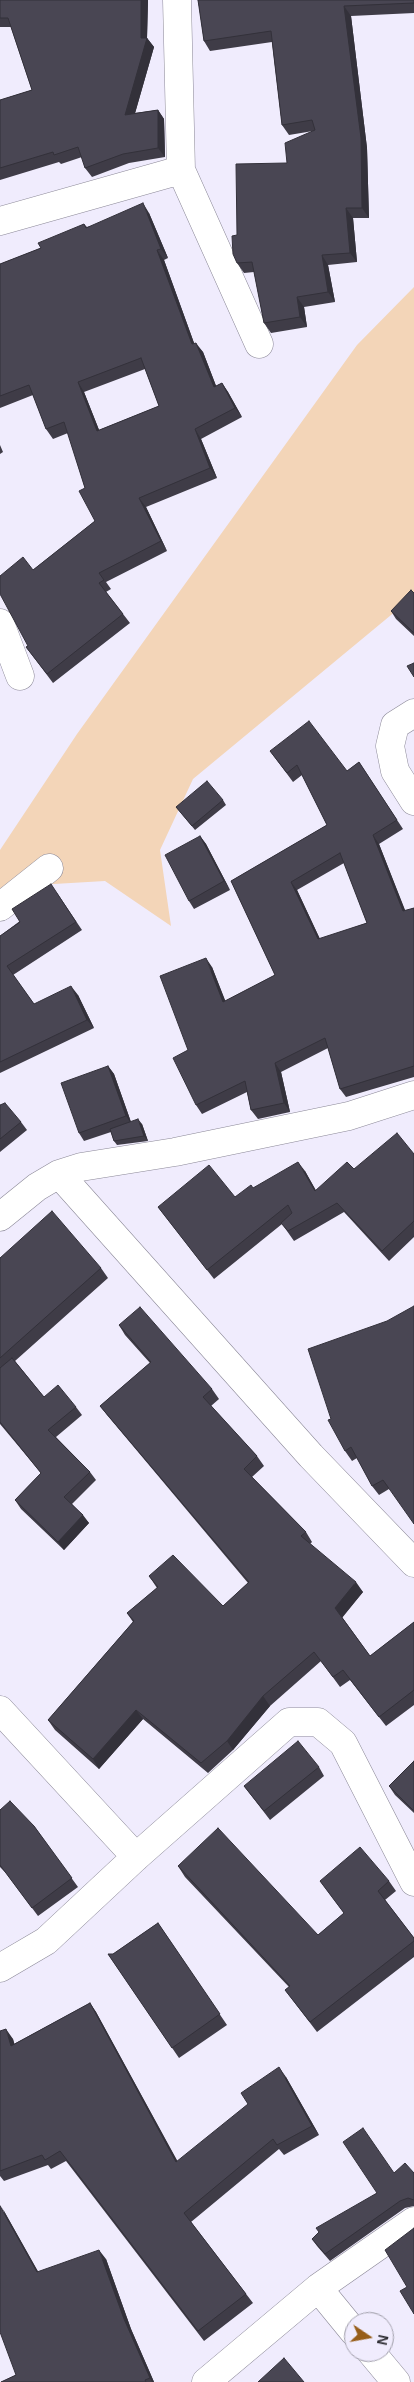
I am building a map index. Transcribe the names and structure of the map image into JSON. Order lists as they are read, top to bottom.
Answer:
{
  "north": "right"
}
